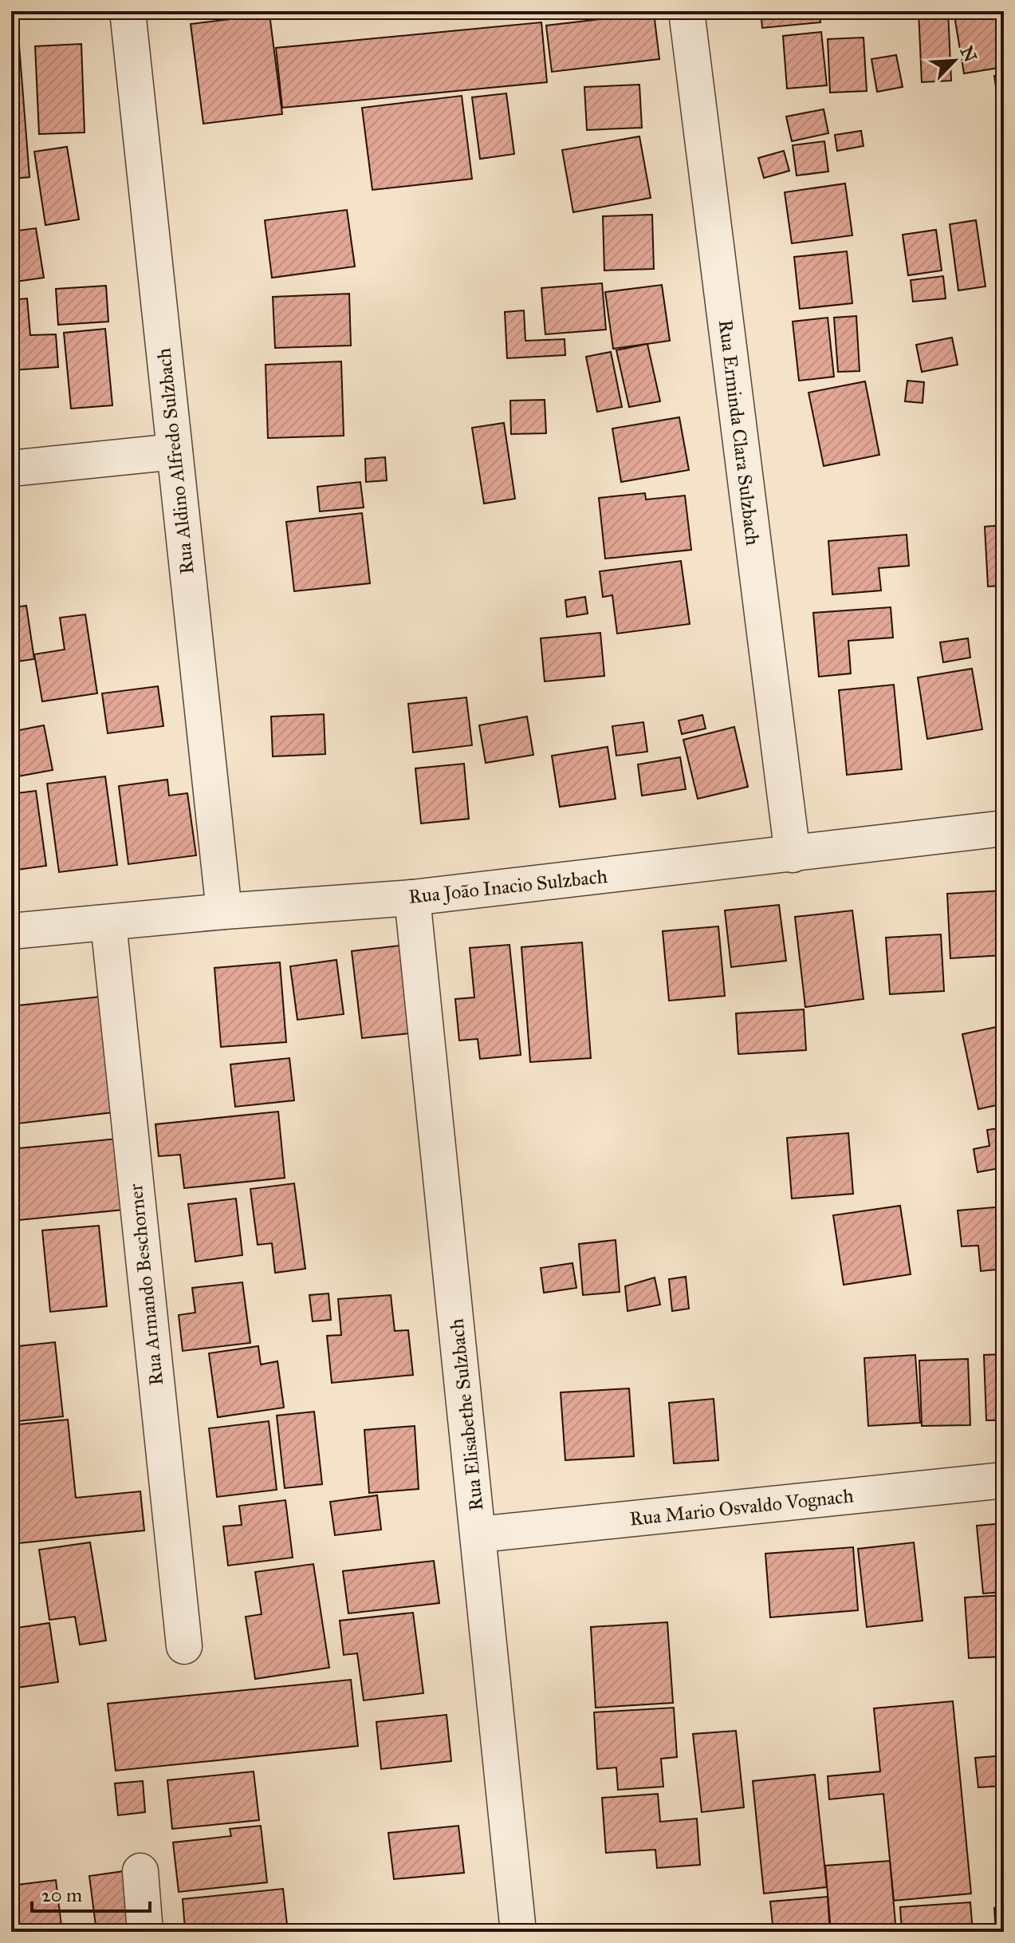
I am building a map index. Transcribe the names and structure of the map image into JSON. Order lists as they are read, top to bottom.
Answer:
{
  "streets": {
    "street": [
      "Rua Erminda Clara Sulzbach",
      "Rua Aldino Alfredo Sulzbach",
      "Rua João Inacio Sulzbach",
      "Rua Armando Beschorner",
      "Rua Elisabethe Sulzbach",
      "Rua Mario Osvaldo Vognach"
    ]
  },
  "crossings": [
    ["Rua Erminda Clara Sulzbach", "Rua João Inacio Sulzbach"],
    ["Rua Aldino Alfredo Sulzbach", "Rua João Inacio Sulzbach"],
    ["Rua João Inacio Sulzbach", "Rua Armando Beschorner"],
    ["Rua João Inacio Sulzbach", "Rua Elisabethe Sulzbach"],
    ["Rua Elisabethe Sulzbach", "Rua Mario Osvaldo Vognach"]
  ],
  "scale_bar": "20 m",
  "north": "top right"
}
